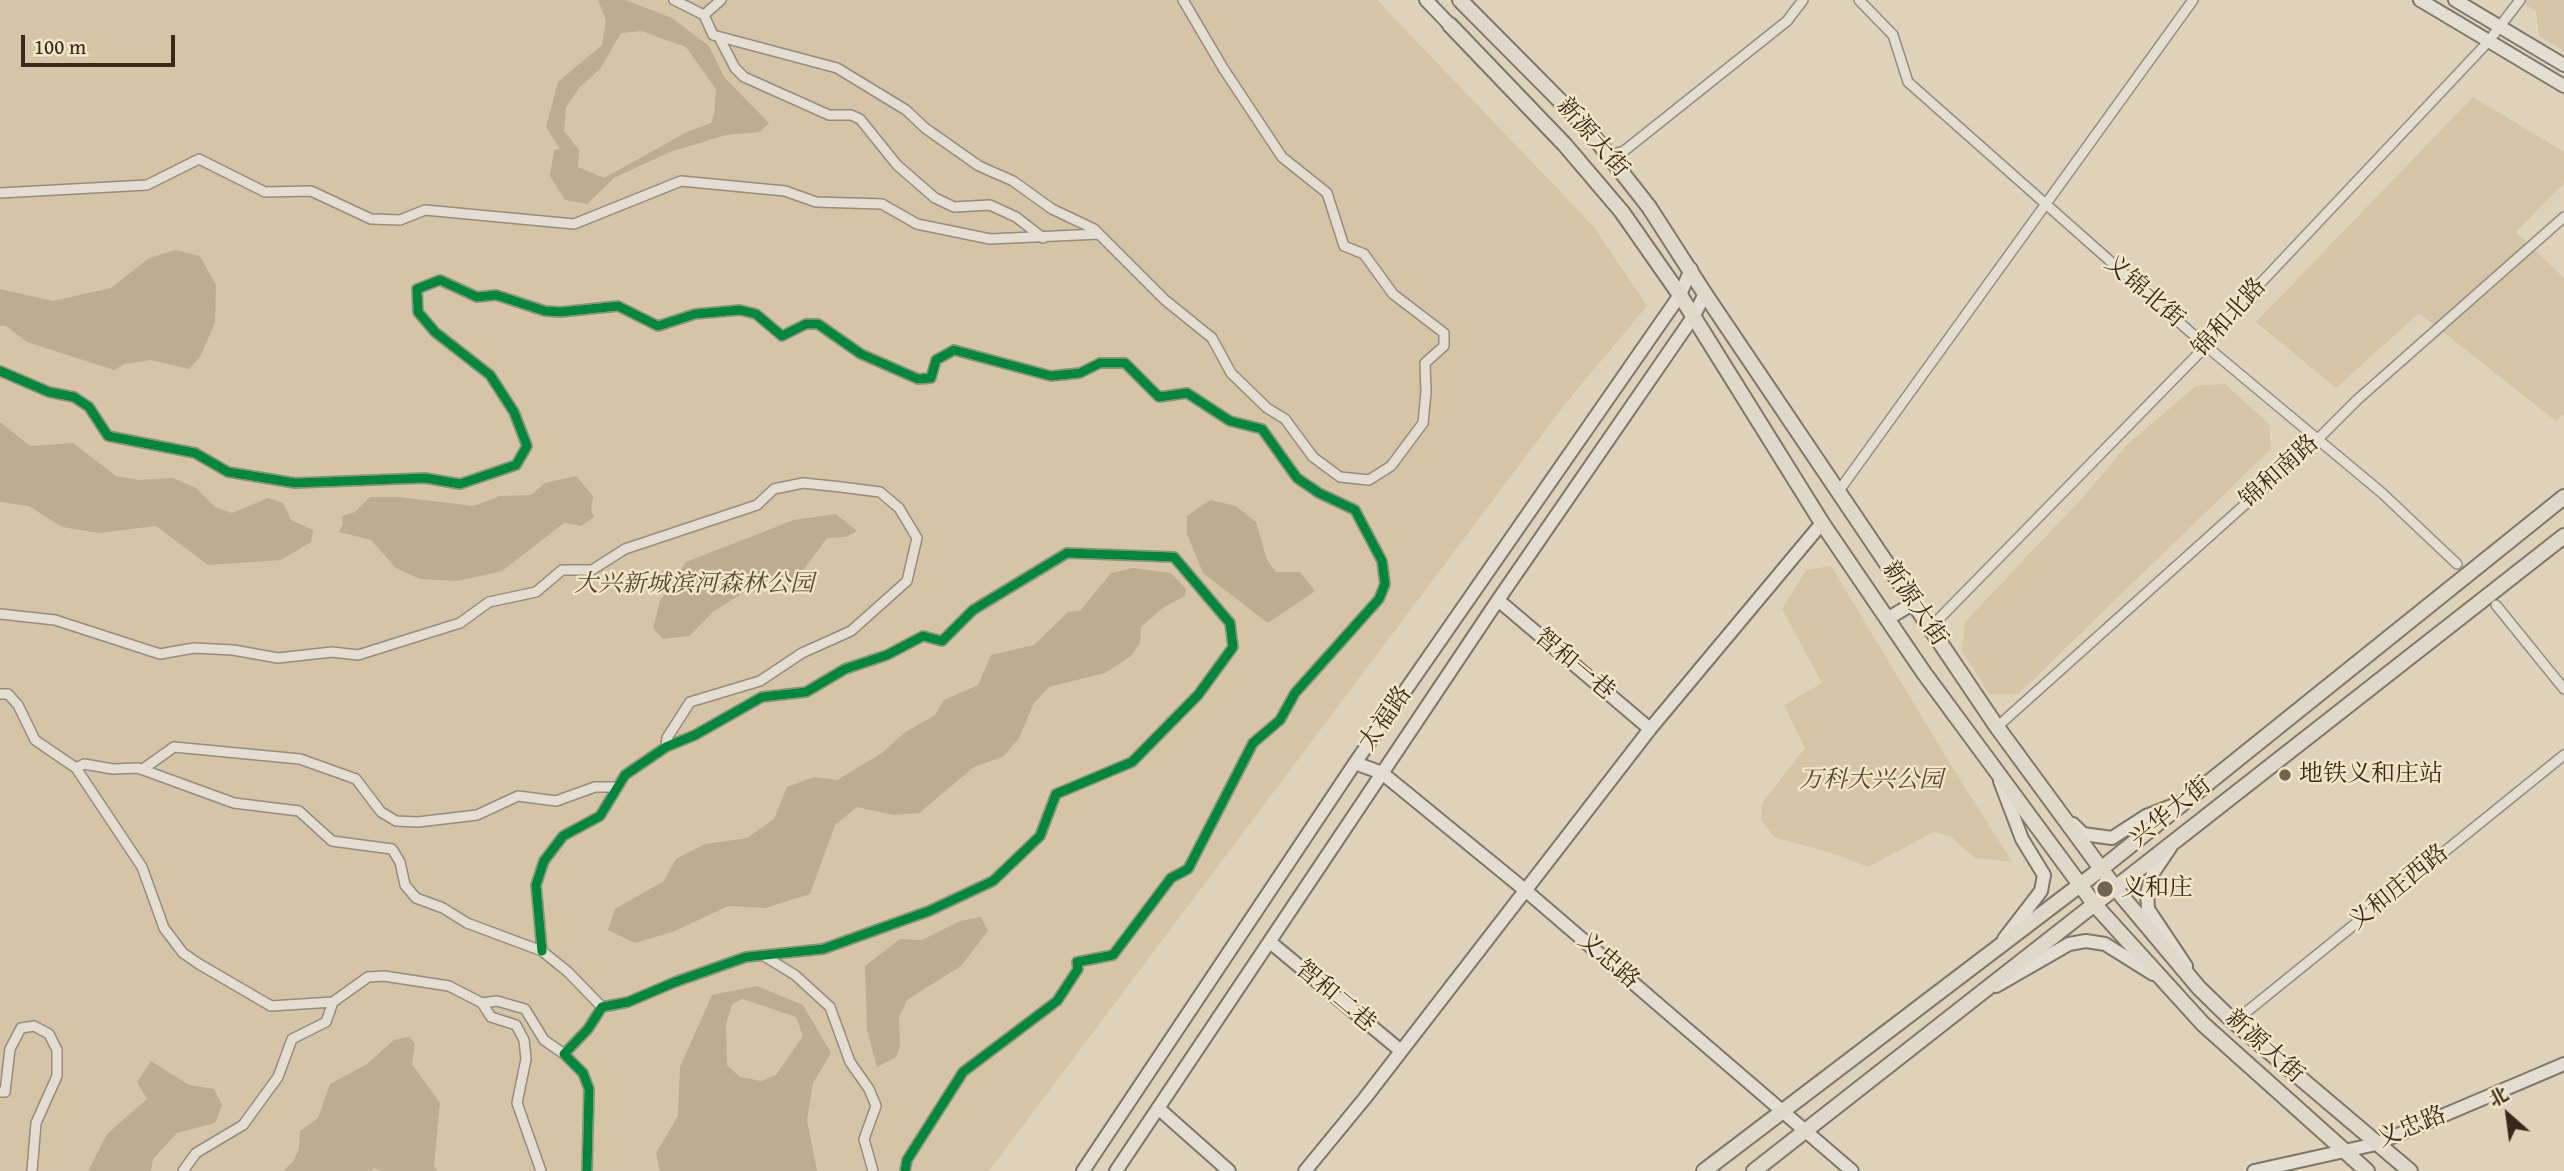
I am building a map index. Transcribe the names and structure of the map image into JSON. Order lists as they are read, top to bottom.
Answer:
{
  "streets": {
    "main road": [
      "新源大街",
      "智和一巷",
      "太福路",
      "兴华大街",
      "义忠路",
      "智和二巷"
    ],
    "street": [
      "义锦北街",
      "锦和北路",
      "锦和南路",
      "义和庄西路"
    ]
  },
  "crossings": [
    ["新源大街", "锦和北路"],
    ["新源大街", "锦和南路"],
    ["新源大街", "太福路"],
    ["新源大街", "兴华大街"],
    ["新源大街", "义和庄西路"],
    ["新源大街", "义忠路"],
    ["义锦北街", "锦和北路"],
    ["义锦北街", "锦和南路"],
    ["智和一巷", "太福路"],
    ["太福路", "义忠路"],
    ["太福路", "智和二巷"],
    ["兴华大街", "义忠路"]
  ],
  "parks": ["大兴新城滨河森林公园", "万科大兴公园"],
  "places": ["地铁义和庄站", "义和庄"],
  "scale_bar": "100 m",
  "north": "top left"
}
